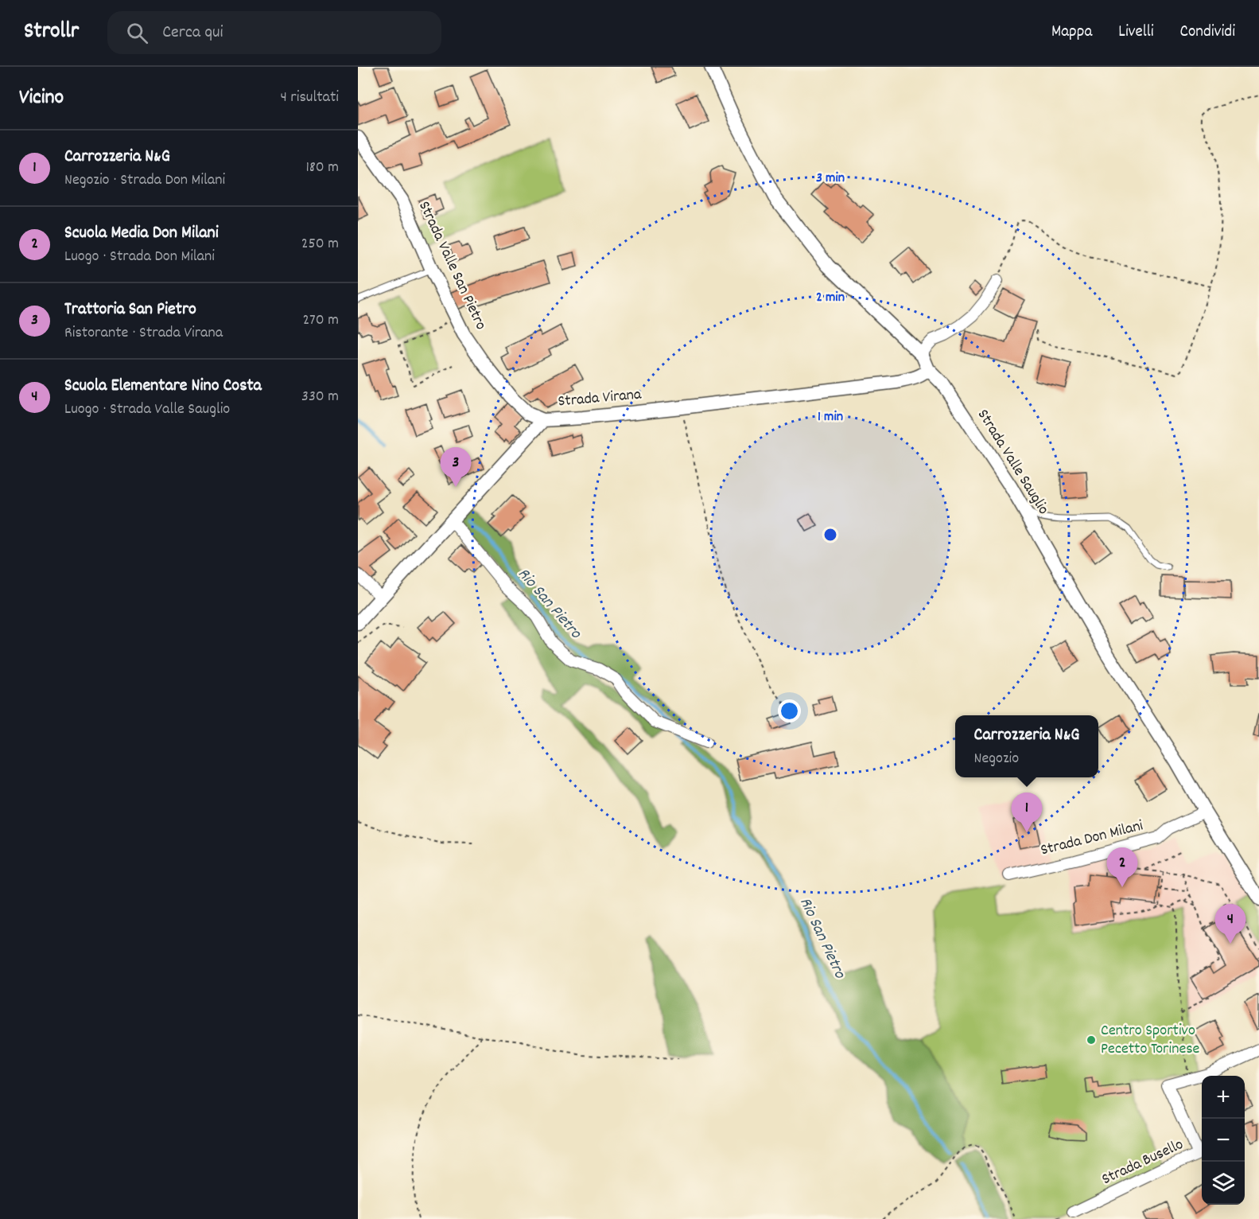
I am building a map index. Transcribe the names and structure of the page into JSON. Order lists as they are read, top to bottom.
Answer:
{
  "streets": {
    "street": [
      "Strada Valle San Pietro",
      "Strada Virana",
      "Strada Valle Sauglio",
      "Strada Don Milani",
      "Strada Busello"
    ]
  },
  "crossings": [
    ["Strada Valle San Pietro", "Strada Virana"],
    ["Strada Virana", "Strada Valle Sauglio"],
    ["Strada Valle Sauglio", "Strada Don Milani"]
  ],
  "water": ["Rio San Pietro"],
  "places": ["Centro Sportivo Pecetto Torinese"],
  "page": {
    "header": "Strollr",
    "search": "Cerca qui",
    "nav": ["Mappa", "Livelli", "Condividi"],
    "heading": ["Vicino", "4 risultati"],
    "list": [
      {
        "mark": "1",
        "name": "Carrozzeria N&G",
        "note": "Negozio · Strada Don Milani",
        "value": "180 m"
      },
      {
        "mark": "2",
        "name": "Scuola Media Don Milani",
        "note": "Luogo · Strada Don Milani",
        "value": "250 m"
      },
      {
        "mark": "3",
        "name": "Trattoria San Pietro",
        "note": "Ristorante · Strada Virana",
        "value": "270 m"
      },
      {
        "mark": "4",
        "name": "Scuola Elementare Nino Costa",
        "note": "Luogo · Strada Valle Sauglio",
        "value": "330 m"
      }
    ],
    "pins": [
      "3",
      "1",
      "2",
      "4"
    ],
    "popup": ["Carrozzeria N&G", "Negozio"],
    "map_buttons": ["+", "−"]
  },
  "rings": ["3 min", "2 min", "1 min"]
}
